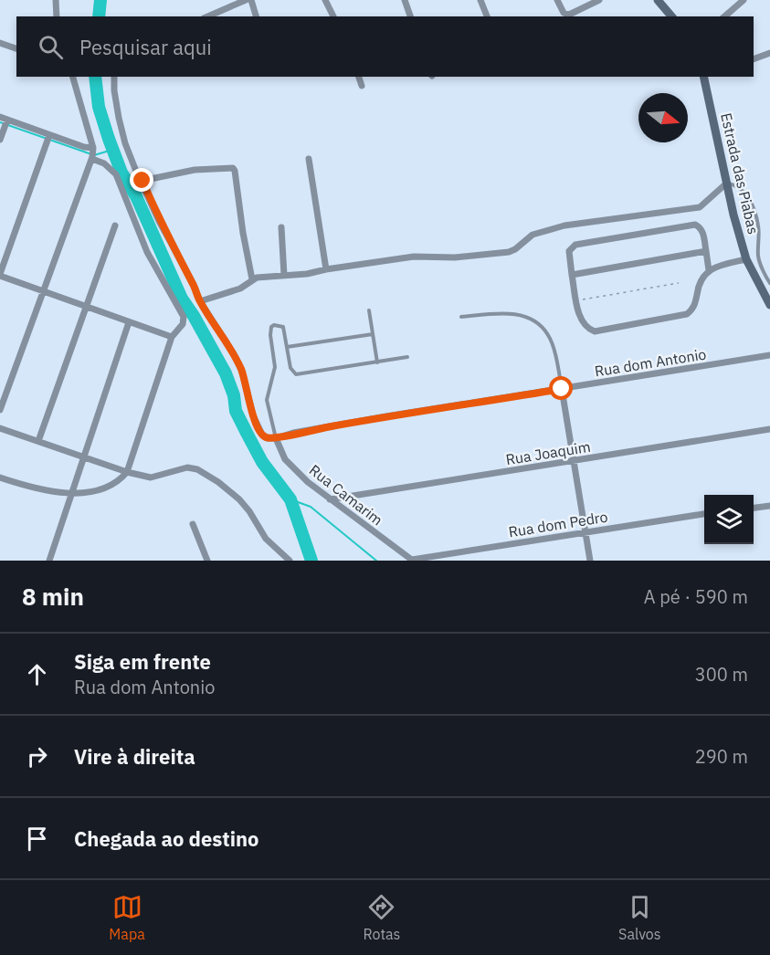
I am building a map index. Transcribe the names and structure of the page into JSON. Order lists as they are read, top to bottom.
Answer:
{
  "streets": {
    "street": [
      "Estrada das Piabas",
      "Rua dom Antonio",
      "Rua Joaquim",
      "Rua Camarim",
      "Rua dom Pedro"
    ]
  },
  "crossings": [
    ["Rua dom Antonio", "Rua Camarim"],
    ["Rua Joaquim", "Rua Camarim"],
    ["Rua Camarim", "Rua dom Pedro"]
  ],
  "north": "right",
  "page": {
    "search": "Pesquisar aqui",
    "heading": ["8 min", "A pé · 590 m"],
    "list": [
      ["Siga em frente", "Rua dom Antonio", "300 m"],
      ["Vire à direita", "290 m"],
      "Chegada ao destino"
    ],
    "nav": ["Mapa", "Rotas", "Salvos"]
  }
}
